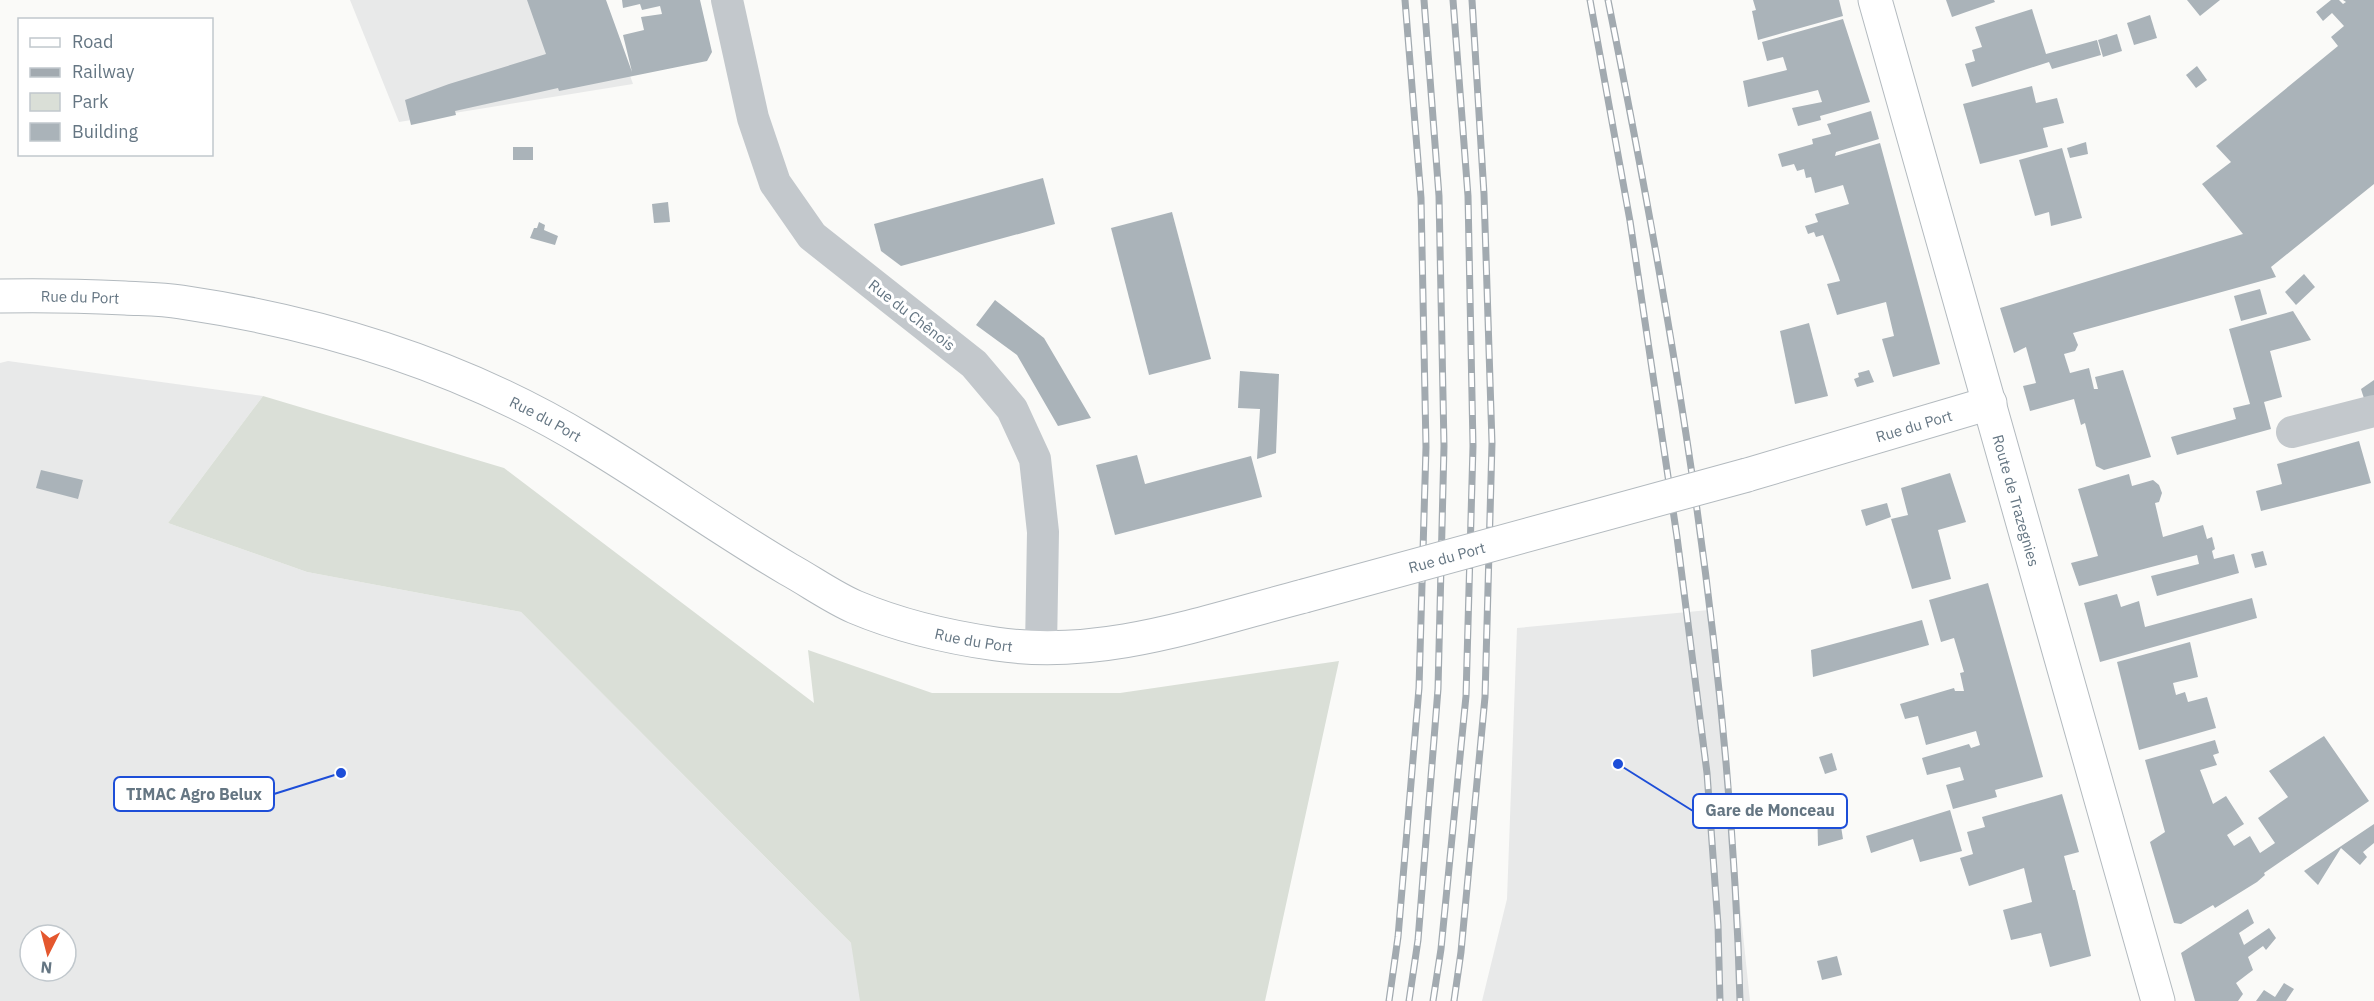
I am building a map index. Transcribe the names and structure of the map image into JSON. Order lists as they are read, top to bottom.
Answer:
{
  "streets": {
    "main road": ["Rue du Port", "Route de Trazegnies"],
    "street": ["Rue du Chênois"]
  },
  "crossings": [
    ["Rue du Port", "Rue du Chênois"],
    ["Rue du Port", "Route de Trazegnies"]
  ],
  "places": ["Gare de Monceau", "TIMAC Agro Belux"],
  "legend": [
    "Road",
    "Railway",
    "Park",
    "Building"
  ],
  "north": "bottom"
}
